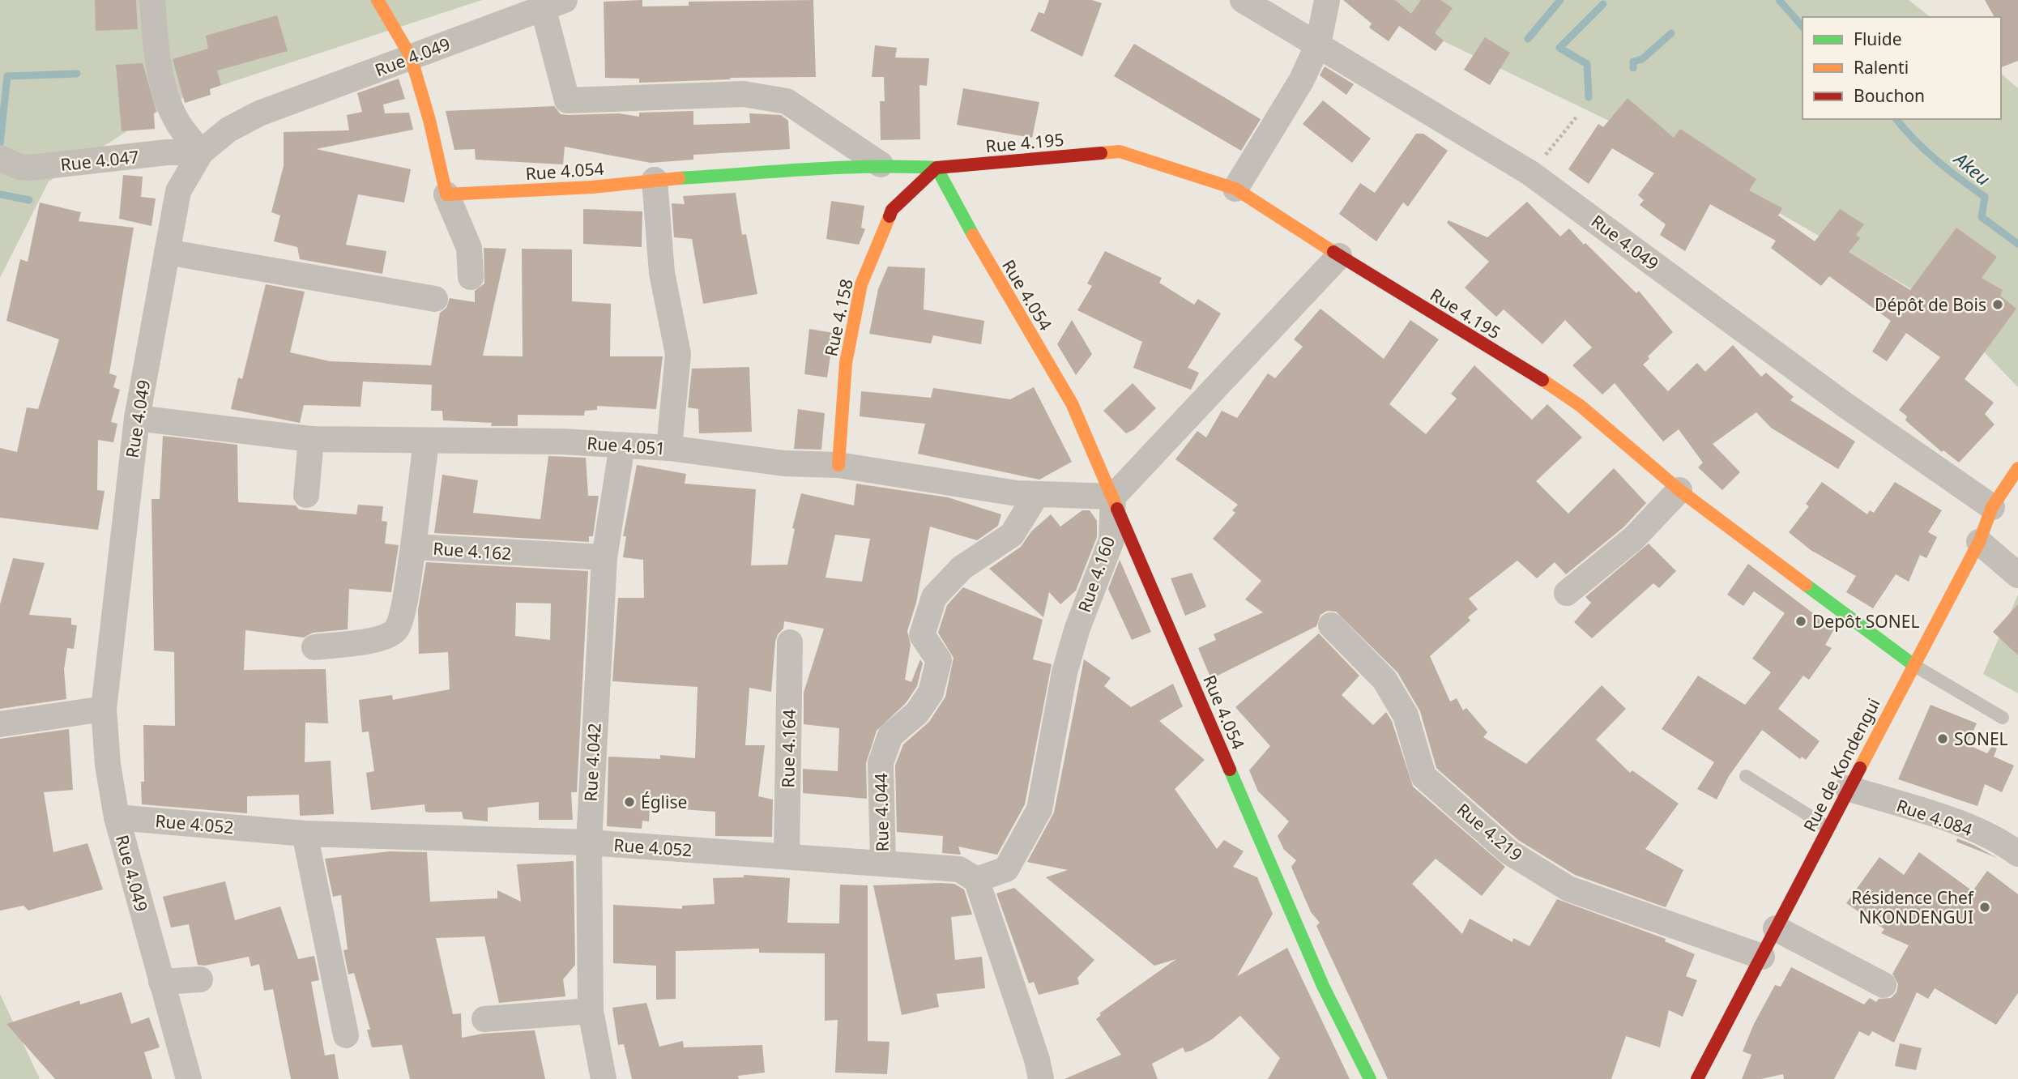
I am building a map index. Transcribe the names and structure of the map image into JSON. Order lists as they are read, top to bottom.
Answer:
{
  "streets": {
    "street": [
      "Rue 4.049",
      "Rue 4.195",
      "Rue 4.047",
      "Rue 4.054",
      "Rue 4.158",
      "Rue 4.051",
      "Rue 4.162",
      "Rue 4.160",
      "Rue 4.164",
      "Rue 4.042",
      "Rue de Kondengui",
      "Rue 4.044",
      "Rue 4.084",
      "Rue 4.052",
      "Rue 4.219"
    ]
  },
  "crossings": [
    ["Rue 4.049", "Rue 4.047"],
    ["Rue 4.049", "Rue 4.051"],
    ["Rue 4.049", "Rue de Kondengui"],
    ["Rue 4.049", "Rue 4.052"],
    ["Rue 4.195", "Rue 4.054"],
    ["Rue 4.195", "Rue 4.158"],
    ["Rue 4.195", "Rue de Kondengui"],
    ["Rue 4.054", "Rue 4.158"],
    ["Rue 4.054", "Rue 4.051"],
    ["Rue 4.054", "Rue 4.160"],
    ["Rue 4.158", "Rue 4.051"],
    ["Rue 4.051", "Rue 4.162"],
    ["Rue 4.051", "Rue 4.160"],
    ["Rue 4.051", "Rue 4.042"],
    ["Rue 4.051", "Rue 4.044"],
    ["Rue 4.162", "Rue 4.042"],
    ["Rue 4.160", "Rue 4.052"],
    ["Rue 4.164", "Rue 4.052"],
    ["Rue 4.042", "Rue 4.052"],
    ["Rue de Kondengui", "Rue 4.084"],
    ["Rue de Kondengui", "Rue 4.219"],
    ["Rue 4.044", "Rue 4.052"]
  ],
  "water": ["Akeu"],
  "places": [
    "Dépôt de Bois",
    "Depôt SONEL",
    "SONEL",
    "Église",
    "Résidence Chef NKONDENGUI"
  ],
  "legend": ["Fluide", "Ralenti", "Bouchon"]
}
